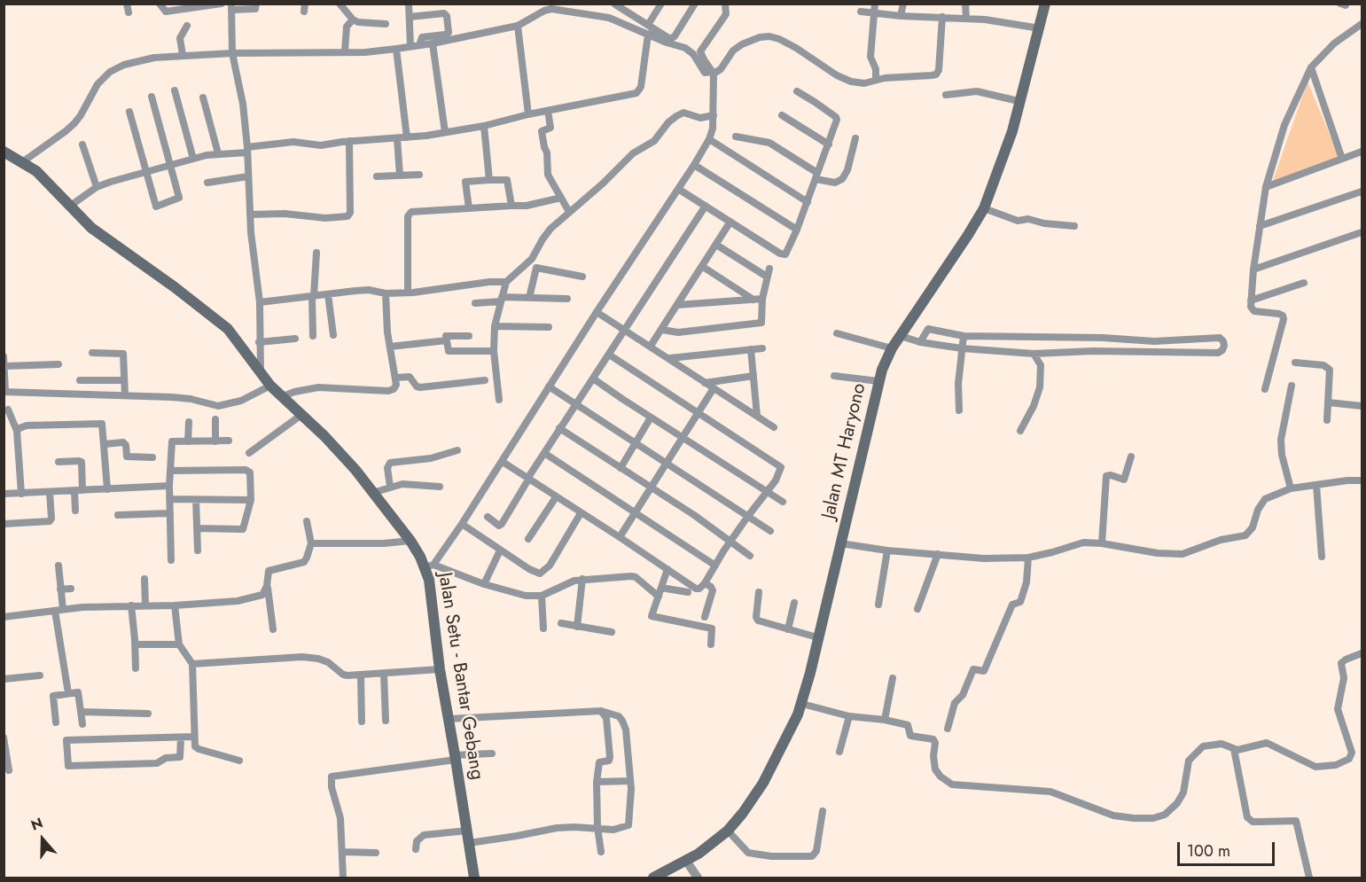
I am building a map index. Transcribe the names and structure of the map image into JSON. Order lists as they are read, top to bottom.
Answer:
{
  "streets": {
    "main road": ["Jalan MT Haryono", "Jalan Setu - Bantar Gebang"]
  },
  "scale_bar": "100 m",
  "north": "top"
}
